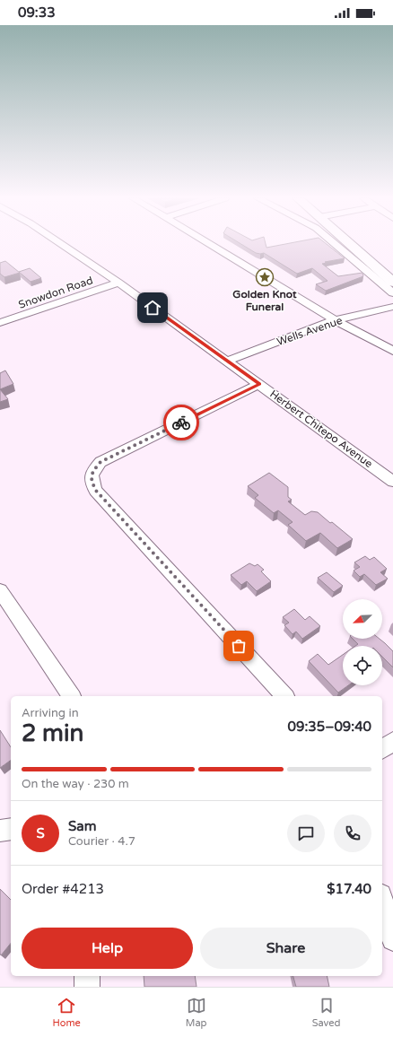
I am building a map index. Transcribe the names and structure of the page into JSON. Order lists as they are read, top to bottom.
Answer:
{
  "streets": {
    "street": ["Snowdon Road", "Wells Avenue", "Herbert Chitepo Avenue"]
  },
  "crossings": [
    ["Snowdon Road", "Herbert Chitepo Avenue"],
    ["Wells Avenue", "Herbert Chitepo Avenue"]
  ],
  "places": {
    "place": ["Golden Knot Funeral"]
  },
  "north": "bottom left",
  "page": {
    "status": "09:33",
    "heading": ["2 min", "Arriving in", "09:35–09:40"],
    "panel": [
      "Sam",
      "Courier · 4.7",
      "Order #4213",
      "$17.40"
    ],
    "bar": "On the way · 230 m",
    "round": "S",
    "buttons": ["Help", "Share"],
    "tabs": ["Home", "Map", "Saved"]
  }
}
